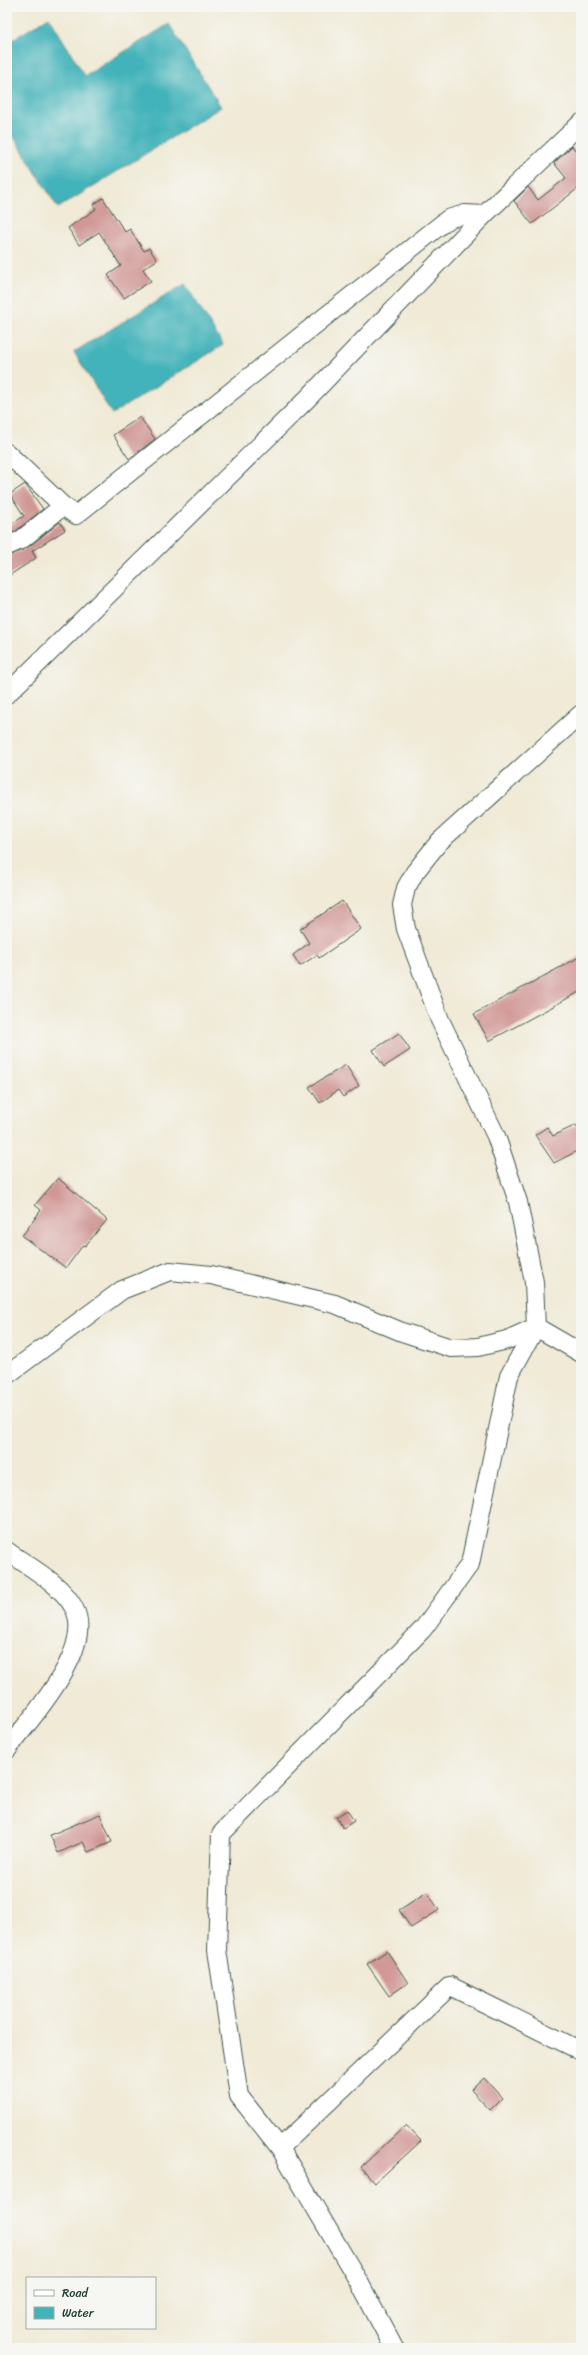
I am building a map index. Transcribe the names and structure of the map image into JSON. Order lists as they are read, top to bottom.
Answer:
{
  "legend": ["Road", "Water"]
}
